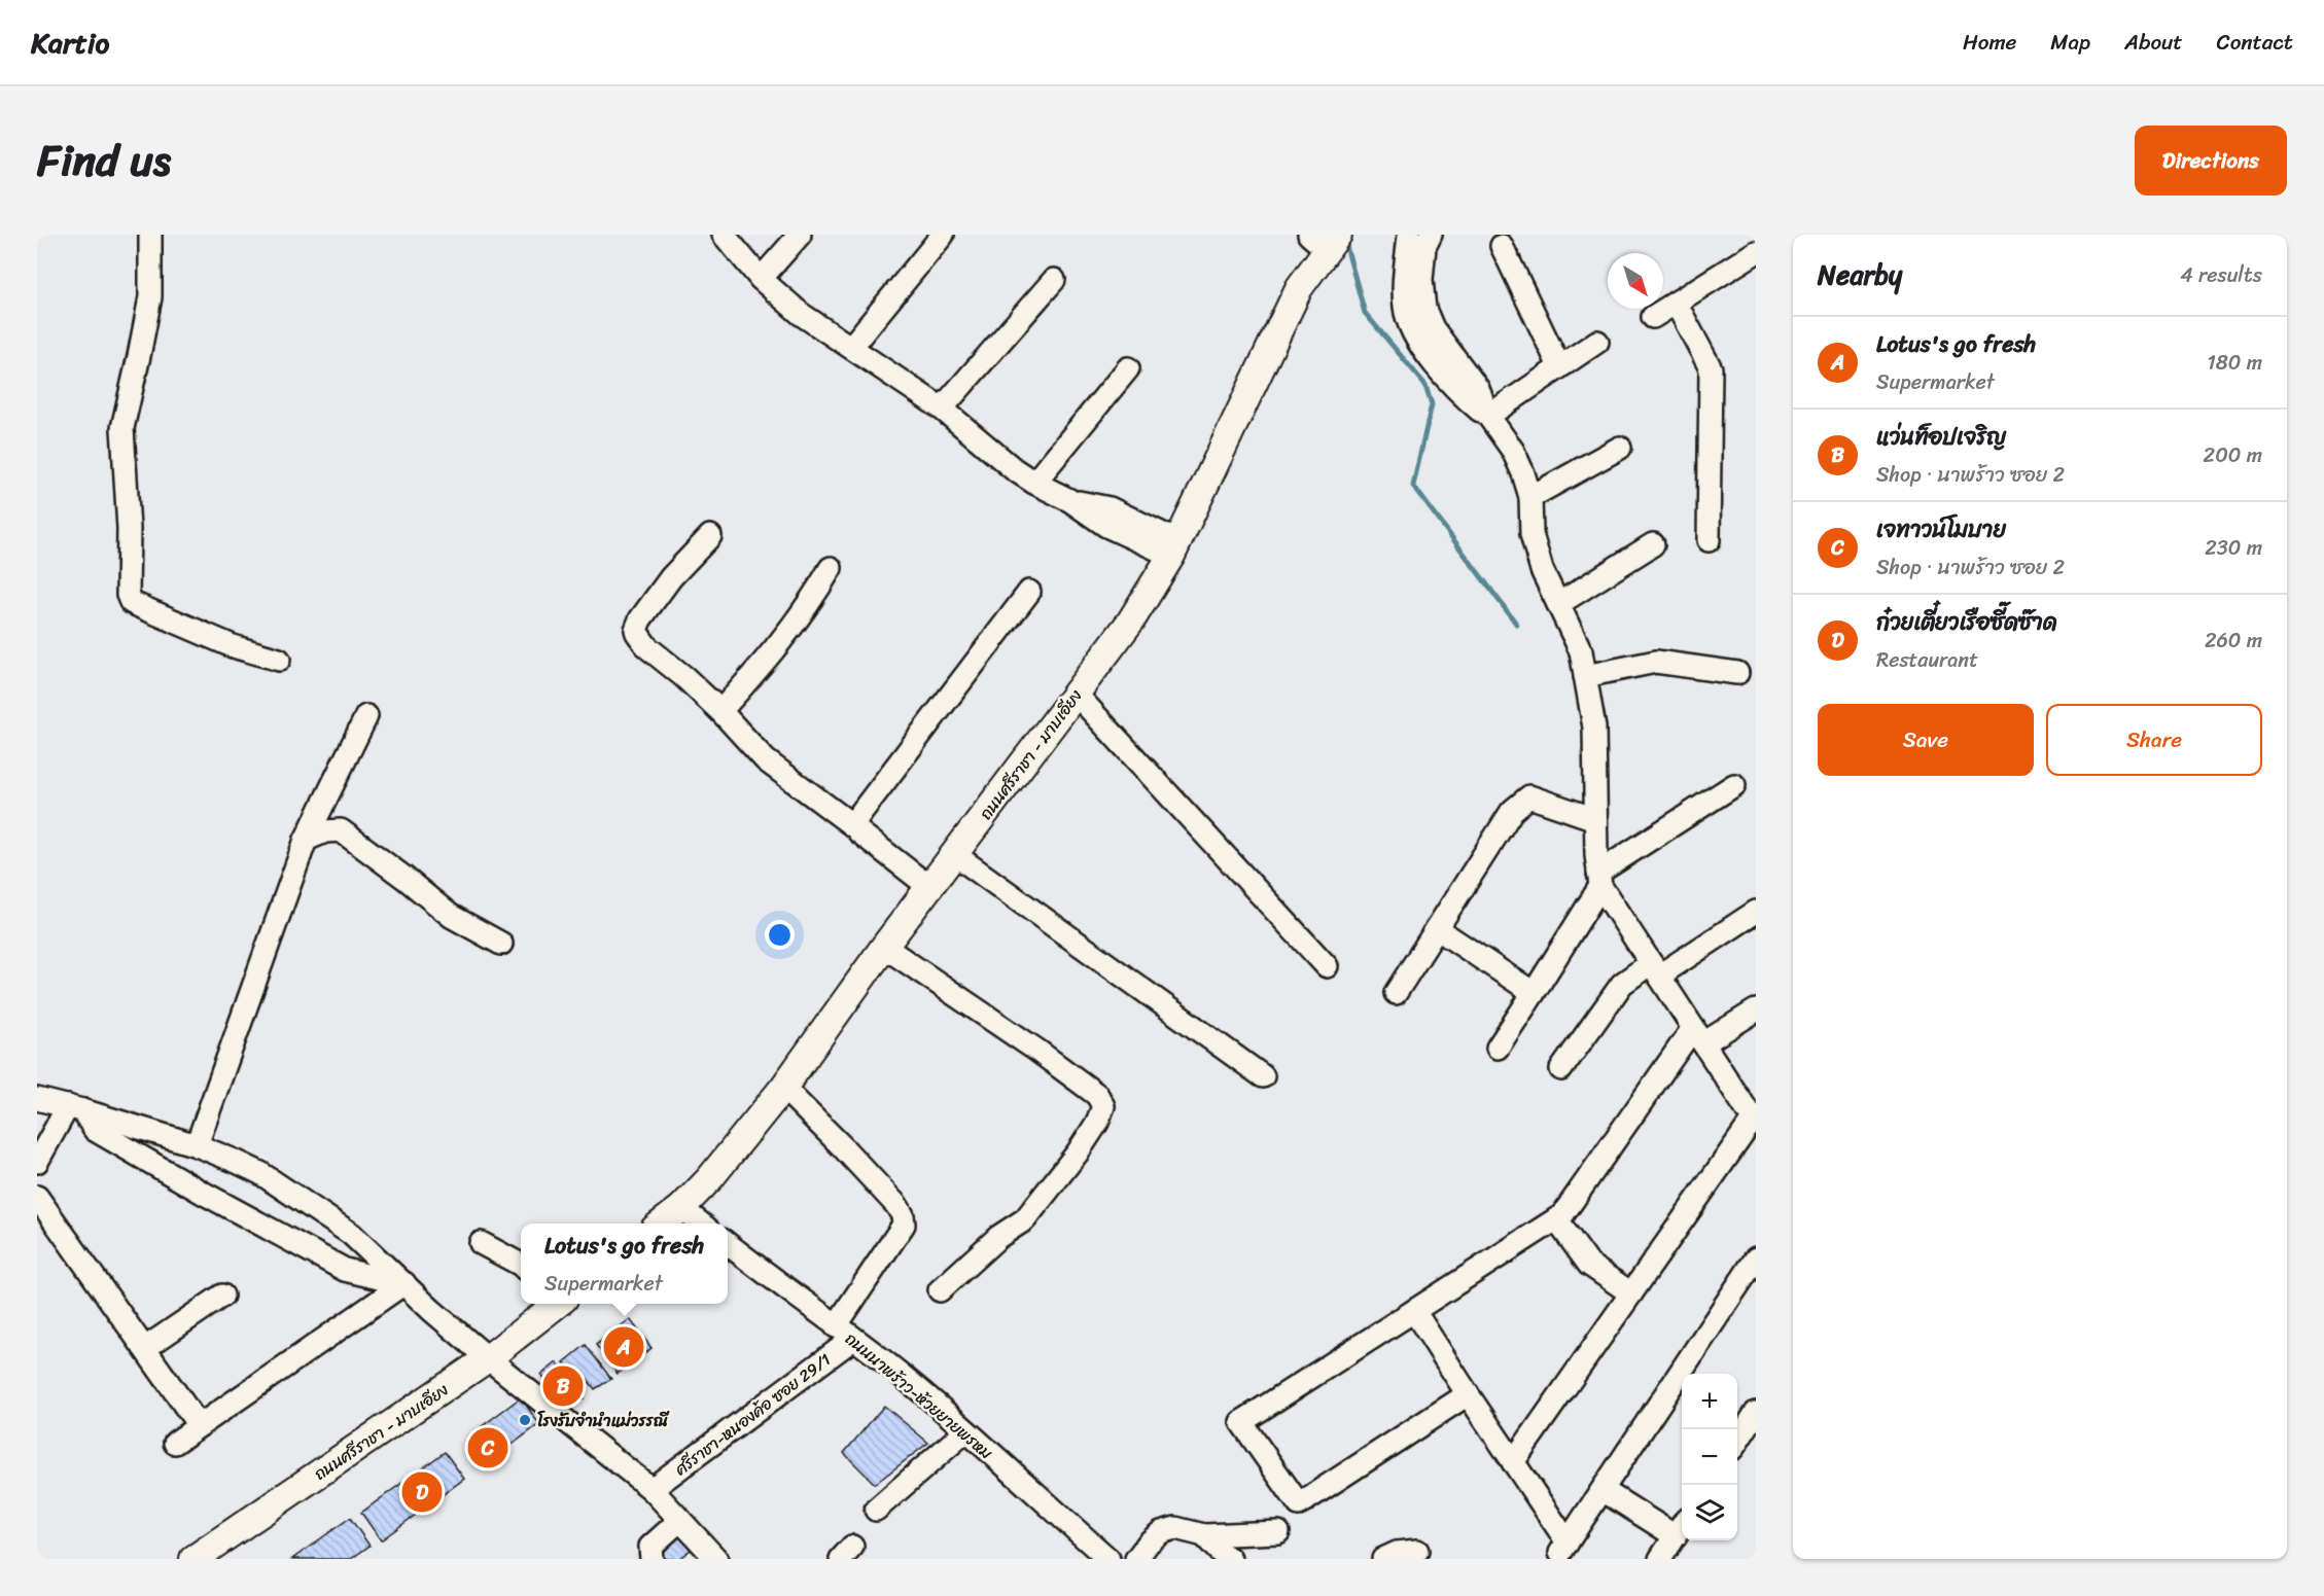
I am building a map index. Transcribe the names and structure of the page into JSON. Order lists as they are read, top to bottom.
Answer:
{
  "streets": {
    "main road": ["ถนนศรีราชา - มาบเอียง"],
    "street": ["ถนนนาพร้าว-ห้วยยายพรหม", "ศรีราชา-หนองค้อ ซอย 29/1"]
  },
  "crossings": [
    ["ถนนนาพร้าว-ห้วยยายพรหม", "ศรีราชา-หนองค้อ ซอย 29/1"]
  ],
  "places": ["โรงรับจำนำแม่วรรณี"],
  "north": "bottom right",
  "page": {
    "header": "Kartio",
    "nav": [
      "Home",
      "Map",
      "About",
      "Contact"
    ],
    "title": "Find us",
    "buttons": [
      "Directions",
      ["Save", "Share"]
    ],
    "heading": ["Nearby", "4 results"],
    "list": [
      {
        "mark": "A",
        "name": "Lotus's go fresh",
        "note": "Supermarket",
        "value": "180 m"
      },
      {
        "mark": "B",
        "name": "แว่นท็อปเจริญ",
        "note": "Shop · นาพร้าว ซอย 2",
        "value": "200 m"
      },
      {
        "mark": "C",
        "name": "เจทาวน์โมบาย",
        "note": "Shop · นาพร้าว ซอย 2",
        "value": "230 m"
      },
      {
        "mark": "D",
        "name": "ก๋วยเตี๋ยวเรือซี๊ดซ๊าด",
        "note": "Restaurant",
        "value": "260 m"
      }
    ],
    "popup": ["Lotus's go fresh", "Supermarket"],
    "pins": [
      "A",
      "B",
      "C",
      "D"
    ],
    "map_buttons": ["+", "−"]
  }
}
